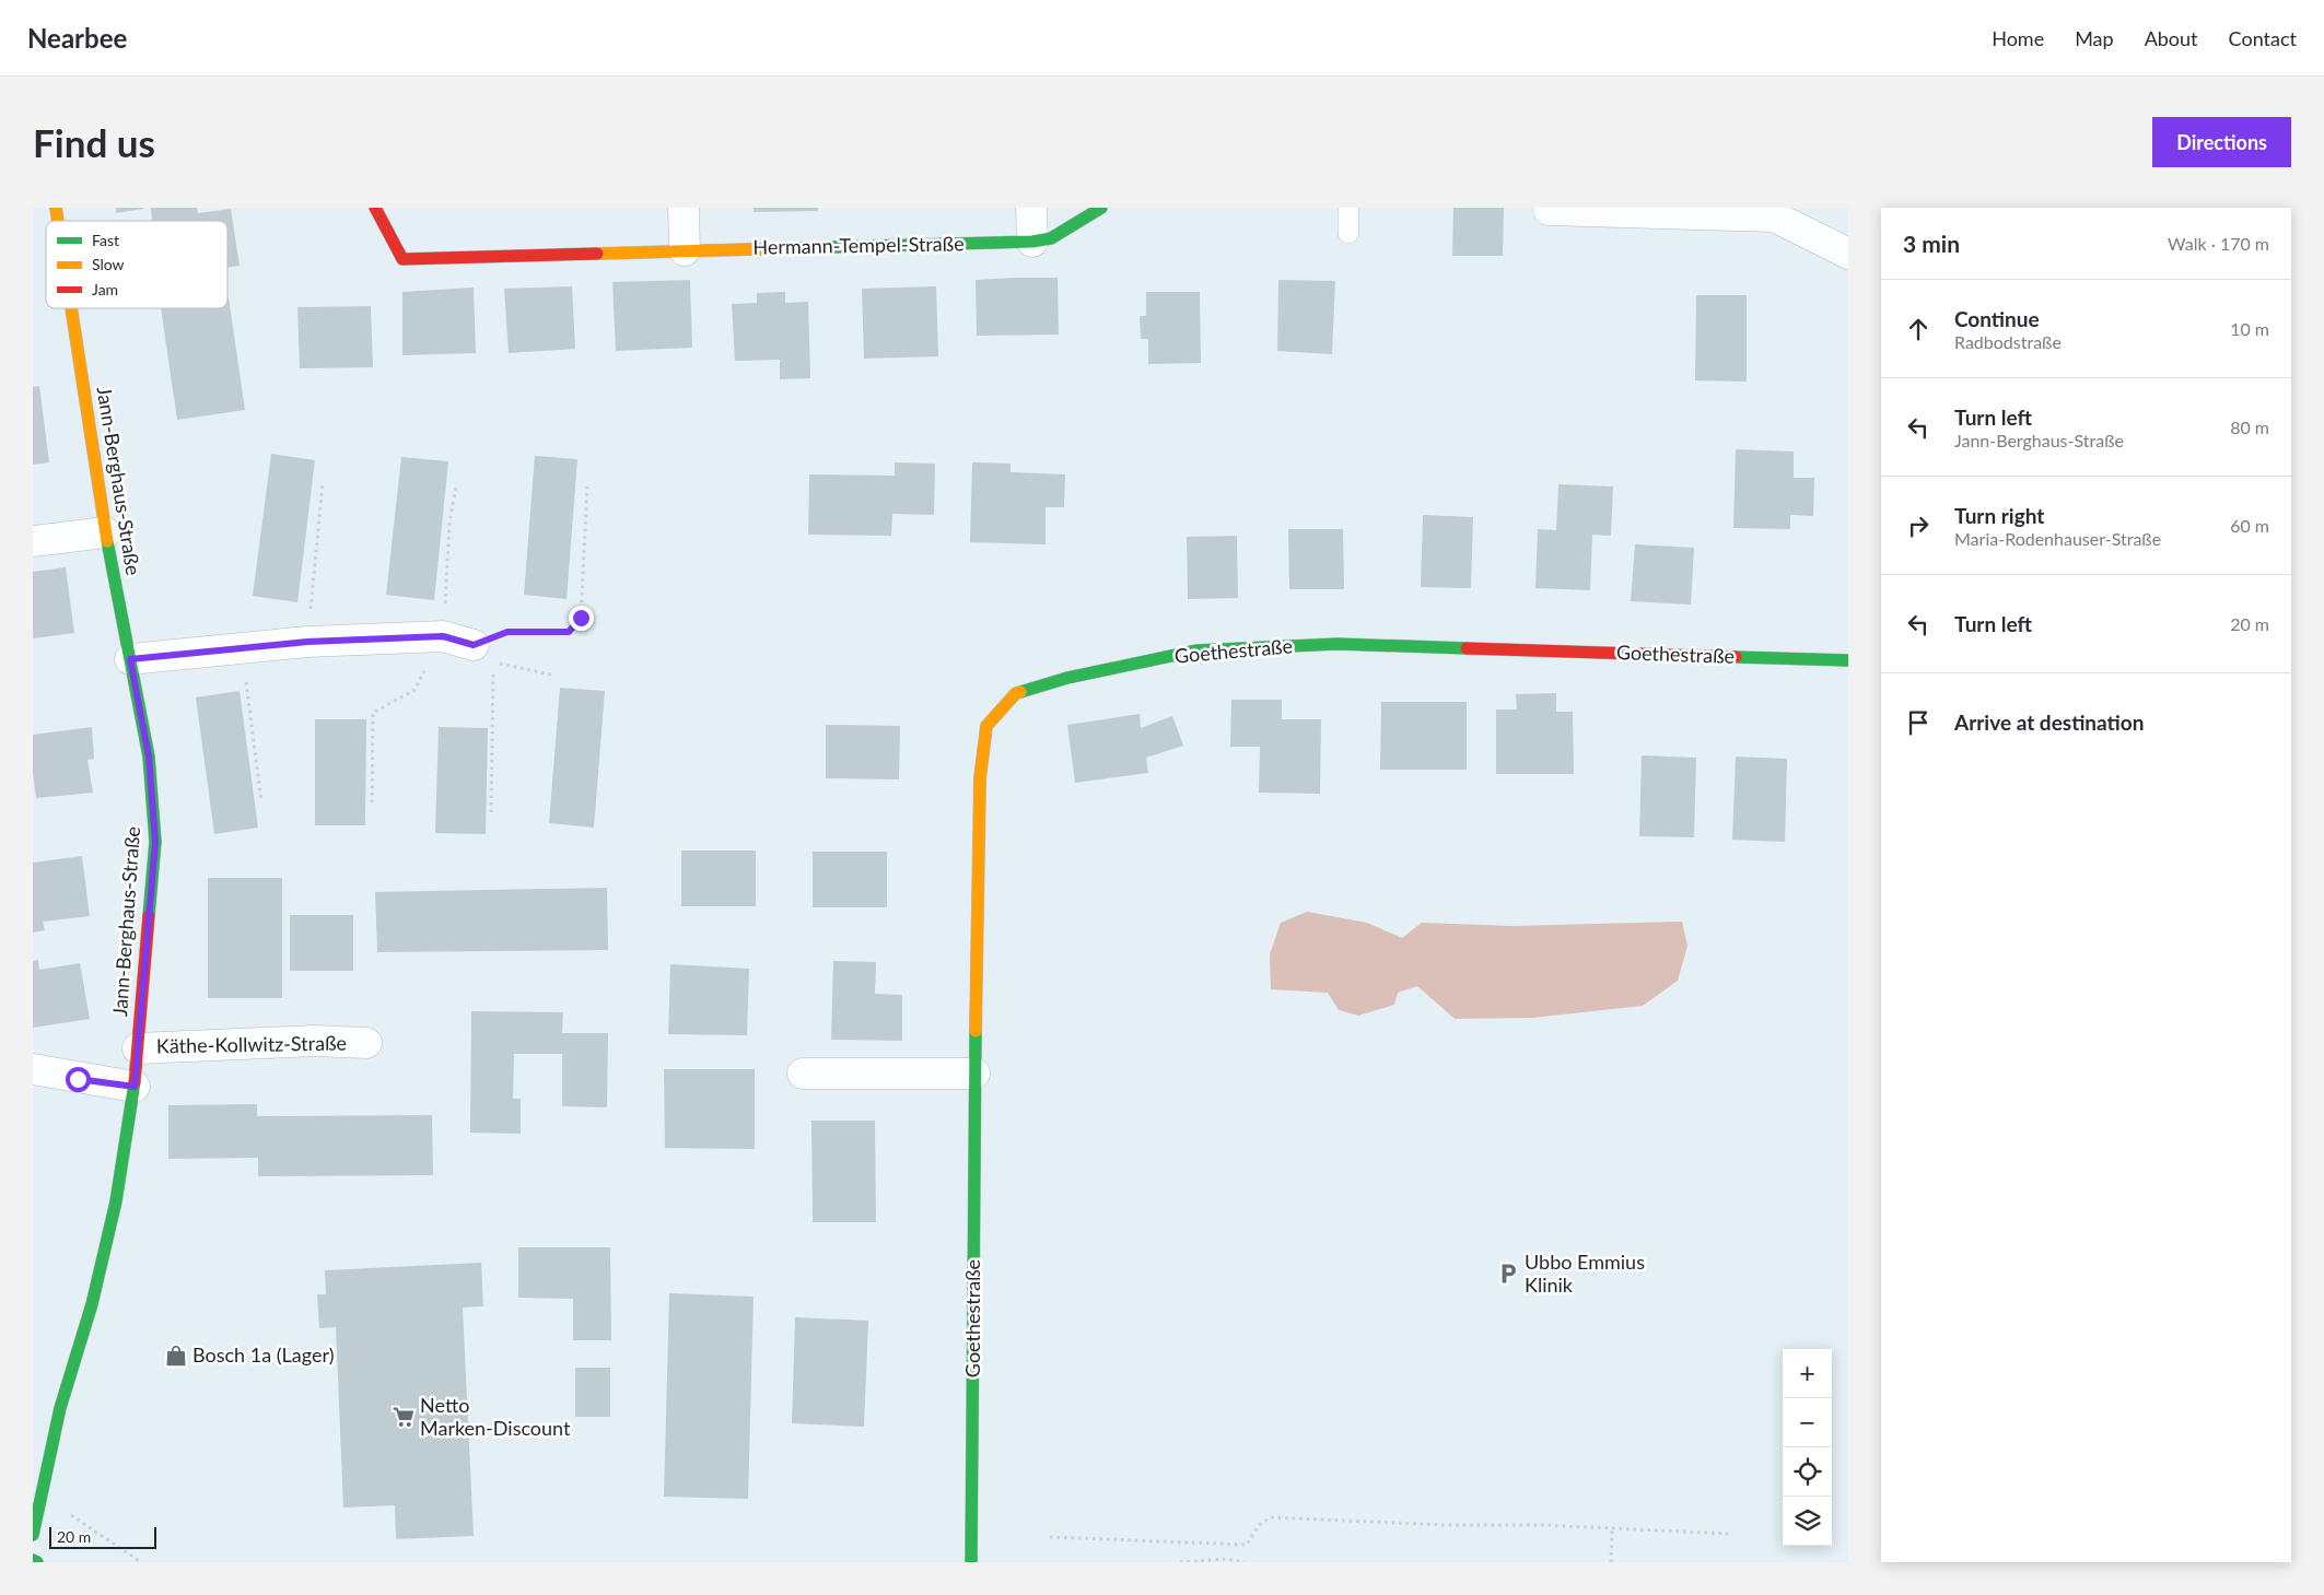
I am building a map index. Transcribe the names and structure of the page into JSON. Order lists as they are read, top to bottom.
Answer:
{
  "streets": {
    "street": [
      "Hermann-Tempel-Straße",
      "Jann-Berghaus-Straße",
      "Goethestraße",
      "Käthe-Kollwitz-Straße"
    ]
  },
  "crossings": [
    ["Jann-Berghaus-Straße", "Käthe-Kollwitz-Straße"]
  ],
  "places": {
    "parking": ["Ubbo Emmius Klinik"],
    "shop": ["Bosch 1a (Lager)"],
    "supermarket": ["Netto Marken-Discount"]
  },
  "legend": ["Fast", "Slow", "Jam"],
  "scale_bar": "20 m",
  "page": {
    "header": "Nearbee",
    "nav": [
      "Home",
      "Map",
      "About",
      "Contact"
    ],
    "buttons": "Directions",
    "title": "Find us",
    "heading": ["3 min", "Walk · 170 m"],
    "list": [
      ["Continue", "Radbodstraße", "10 m"],
      ["Turn left", "Jann-Berghaus-Straße", "80 m"],
      ["Turn right", "Maria-Rodenhauser-Straße", "60 m"],
      ["Turn left", "20 m"],
      "Arrive at destination"
    ],
    "map_buttons": ["+", "−"],
    "scale": "20 m"
  }
}
